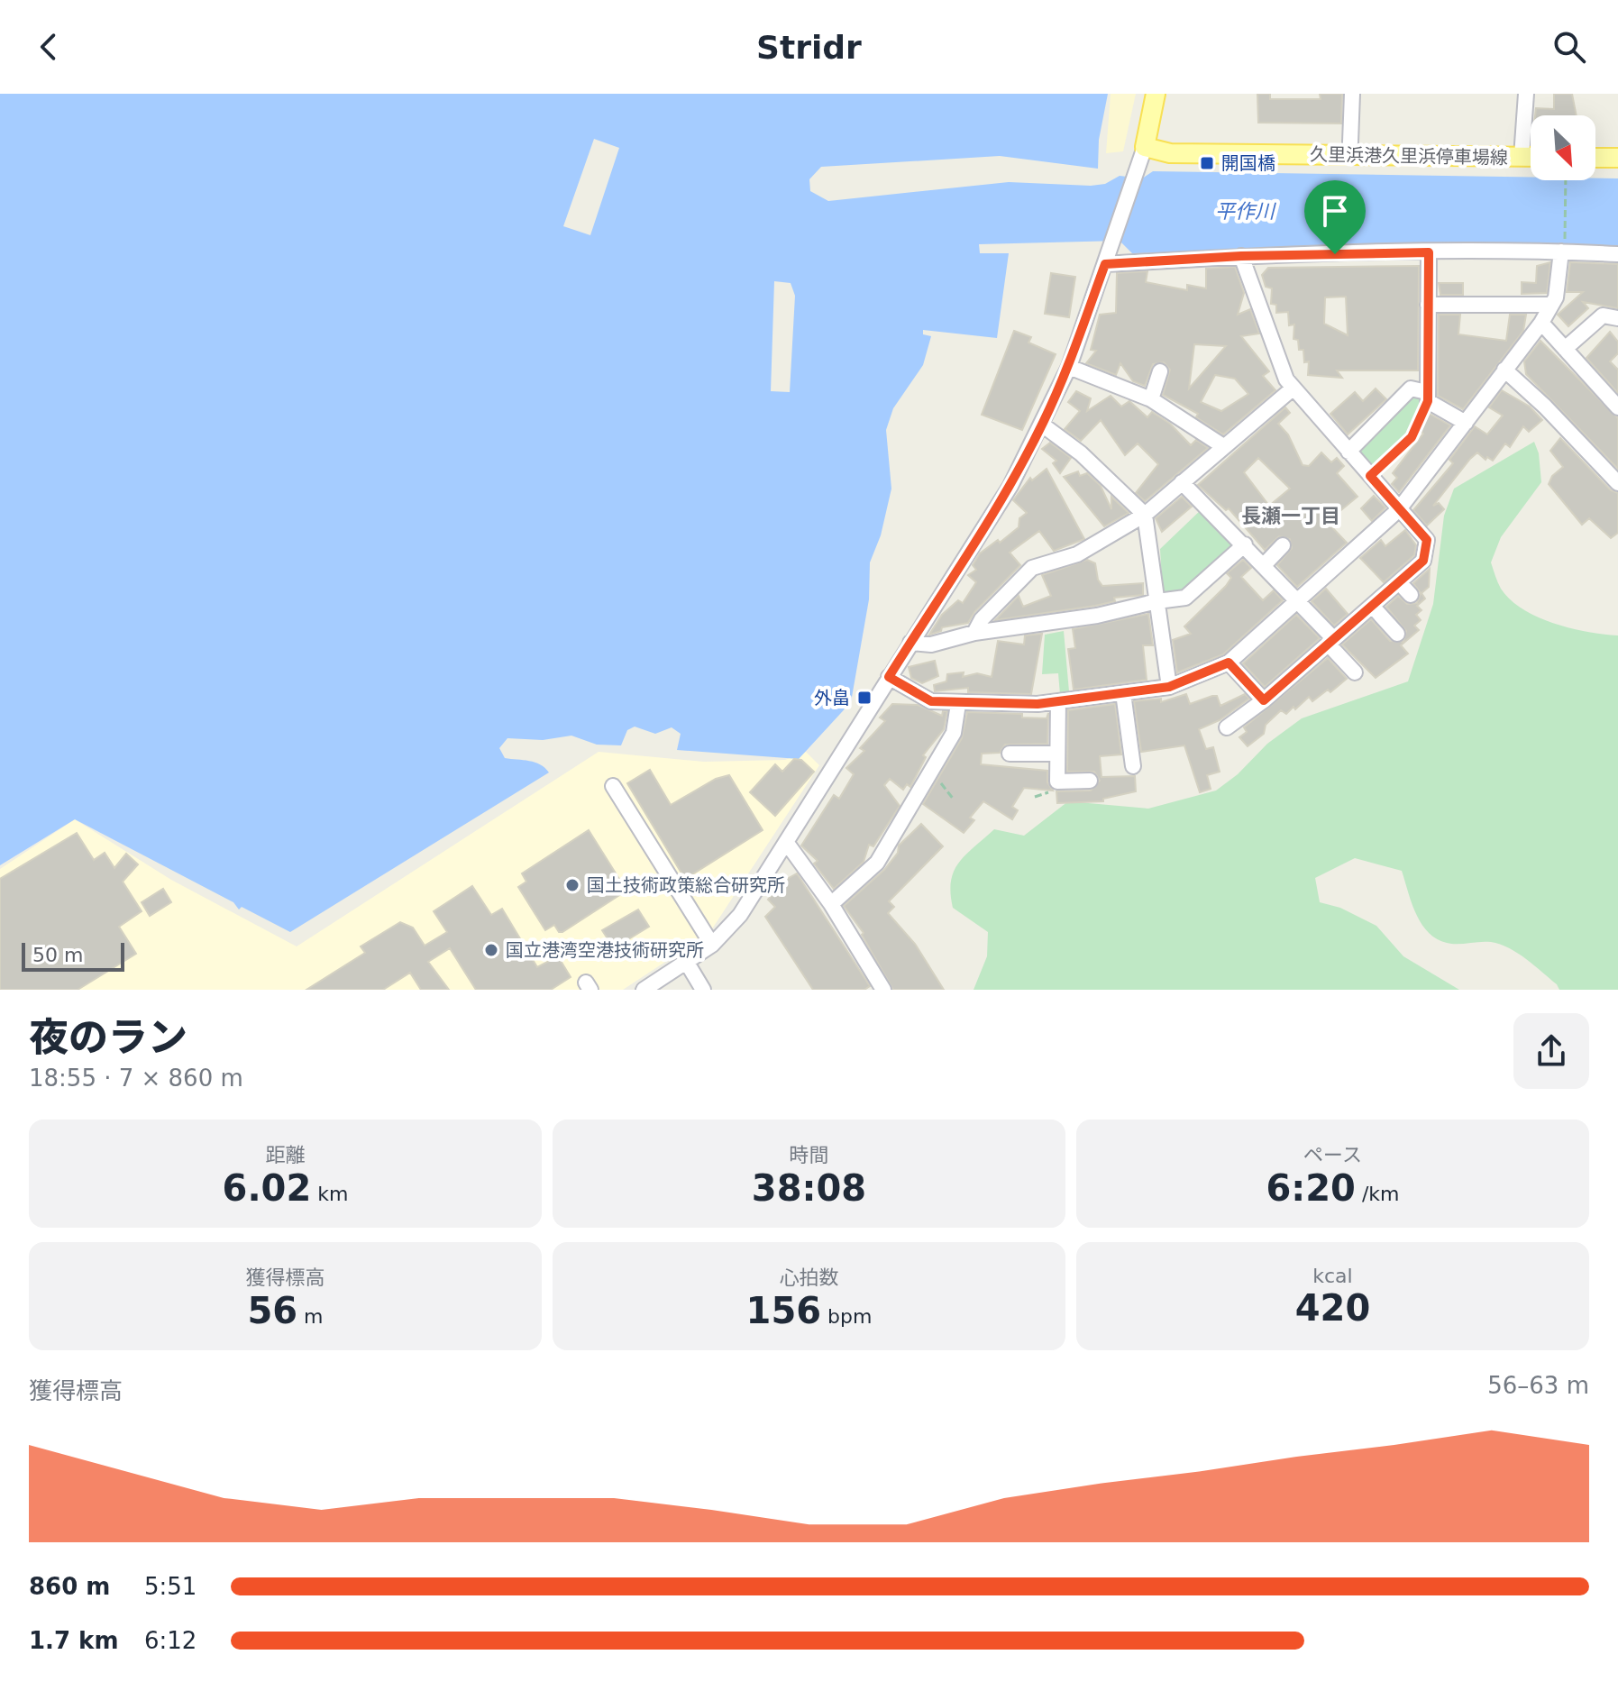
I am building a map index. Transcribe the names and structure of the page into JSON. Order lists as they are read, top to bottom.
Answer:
{
  "streets": {
    "main road": ["久里浜港久里浜停車場線"]
  },
  "districts": ["長瀬一丁目"],
  "water": ["平作川"],
  "places": {
    "transit": ["開国橋", "外畠"],
    "other": ["国土技術政策総合研究所", "国立港湾空港技術研究所"]
  },
  "scale_bar": "50 m",
  "north": "bottom right",
  "page": {
    "header": "Stridr",
    "scale": "50 m",
    "heading": ["夜のラン", "18:55 · 7 × 860 m"],
    "stats": [
      ["距離", "6.02 km"],
      ["時間", "38:08"],
      ["ペース", "6:20 /km"],
      ["獲得標高", "56 m"],
      ["心拍数", "156 bpm"],
      ["kcal", "420"]
    ],
    "chart": ["獲得標高", "56–63 m"],
    "list": [
      {
        "name": "860 m",
        "note": "5:51"
      },
      {
        "name": "1.7 km",
        "note": "6:12"
      }
    ]
  }
}
